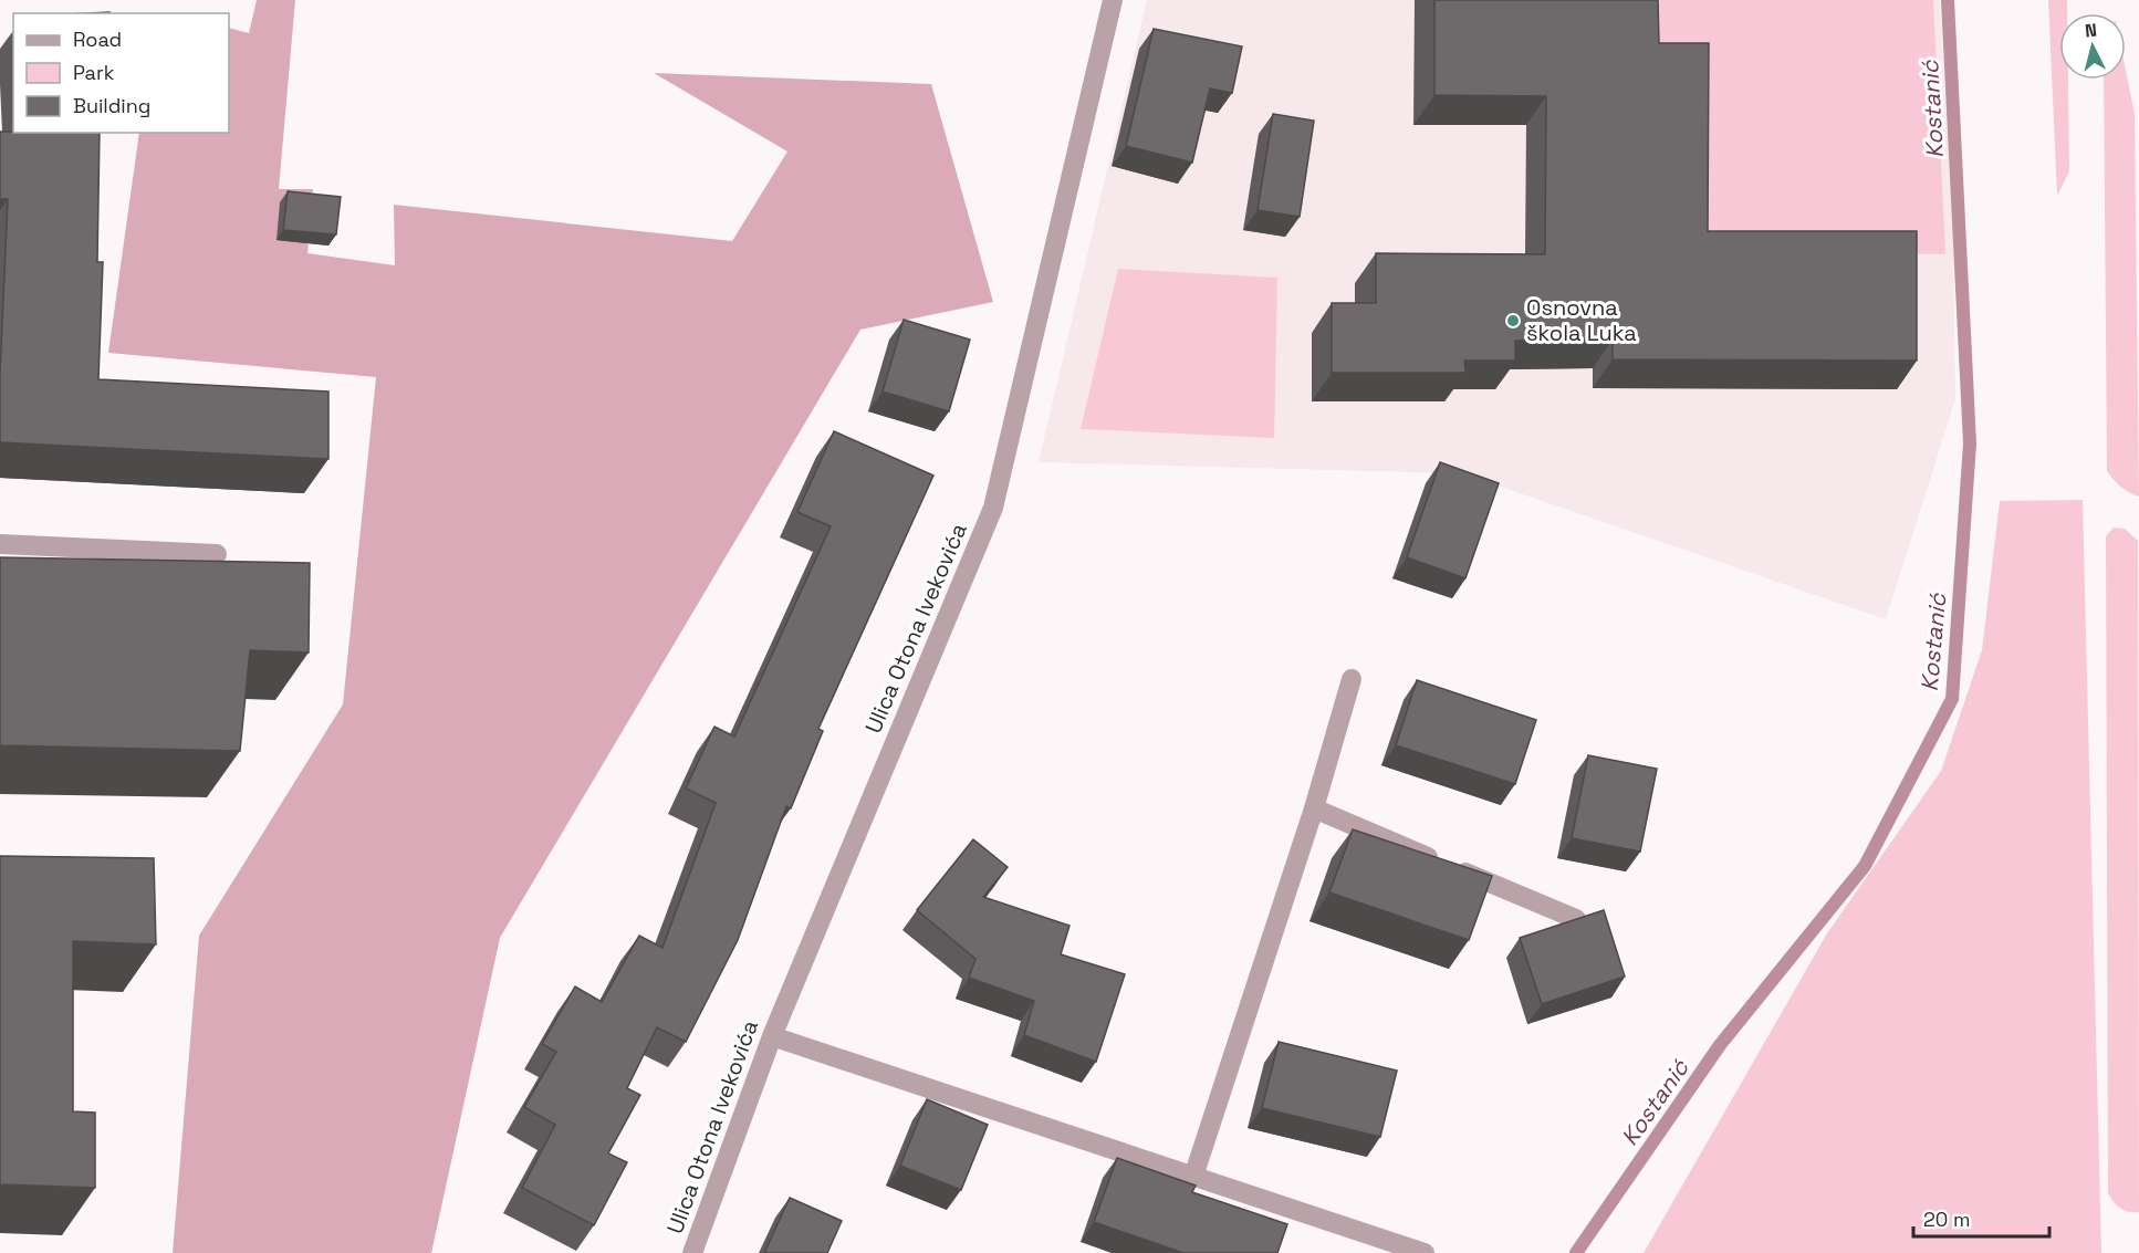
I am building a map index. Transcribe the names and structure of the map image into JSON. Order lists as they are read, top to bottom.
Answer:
{
  "streets": {
    "street": ["Ulica Otona Ivekovića"]
  },
  "water": ["Kostanić"],
  "places": ["Osnovna škola Luka"],
  "legend": ["Road", "Park", "Building"],
  "scale_bar": "20 m",
  "north": "top"
}
